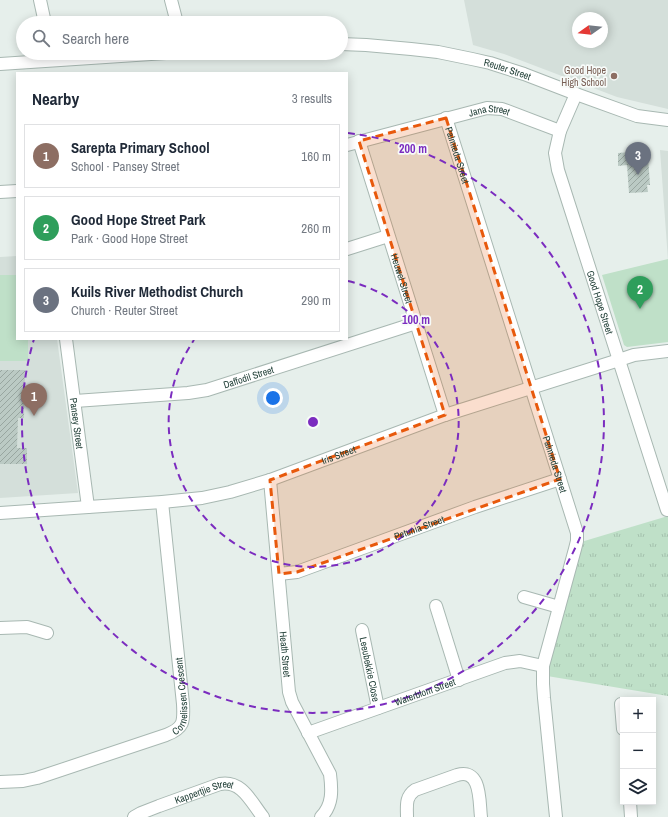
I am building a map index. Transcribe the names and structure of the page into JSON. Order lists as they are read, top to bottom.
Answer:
{
  "streets": {
    "street": [
      "Reuter Street",
      "Jana Street",
      "Palmieda Street",
      "Heuwel Street",
      "Good Hope Street",
      "Daffodil Street",
      "Pansey Street",
      "Iris Street",
      "Petunia Street",
      "Heath Street",
      "Leeubekkie Close",
      "Waterblom Street",
      "Cornelissen Crescent",
      "Kappertjie Street"
    ]
  },
  "crossings": [
    ["Reuter Street", "Good Hope Street"],
    ["Jana Street", "Palmieda Street"],
    ["Jana Street", "Heuwel Street"],
    ["Jana Street", "Good Hope Street"],
    ["Palmieda Street", "Iris Street"],
    ["Palmieda Street", "Petunia Street"],
    ["Palmieda Street", "Waterblom Street"],
    ["Heuwel Street", "Daffodil Street"],
    ["Heuwel Street", "Iris Street"],
    ["Good Hope Street", "Iris Street"],
    ["Daffodil Street", "Pansey Street"],
    ["Pansey Street", "Iris Street"],
    ["Iris Street", "Heath Street"],
    ["Iris Street", "Cornelissen Crescent"],
    ["Petunia Street", "Heath Street"],
    ["Heath Street", "Waterblom Street"],
    ["Leeubekkie Close", "Waterblom Street"]
  ],
  "places": ["Good Hope High School"],
  "north": "left",
  "page": {
    "search": "Search here",
    "heading": ["Nearby", "3 results"],
    "list": [
      {
        "mark": "1",
        "name": "Sarepta Primary School",
        "note": "School · Pansey Street",
        "value": "160 m"
      },
      {
        "mark": "2",
        "name": "Good Hope Street Park",
        "note": "Park · Good Hope Street",
        "value": "260 m"
      },
      {
        "mark": "3",
        "name": "Kuils River Methodist Church",
        "note": "Church · Reuter Street",
        "value": "290 m"
      }
    ],
    "pins": ["3", "2", "1"],
    "map_buttons": ["+", "−"]
  },
  "rings": ["200 m", "100 m"]
}
